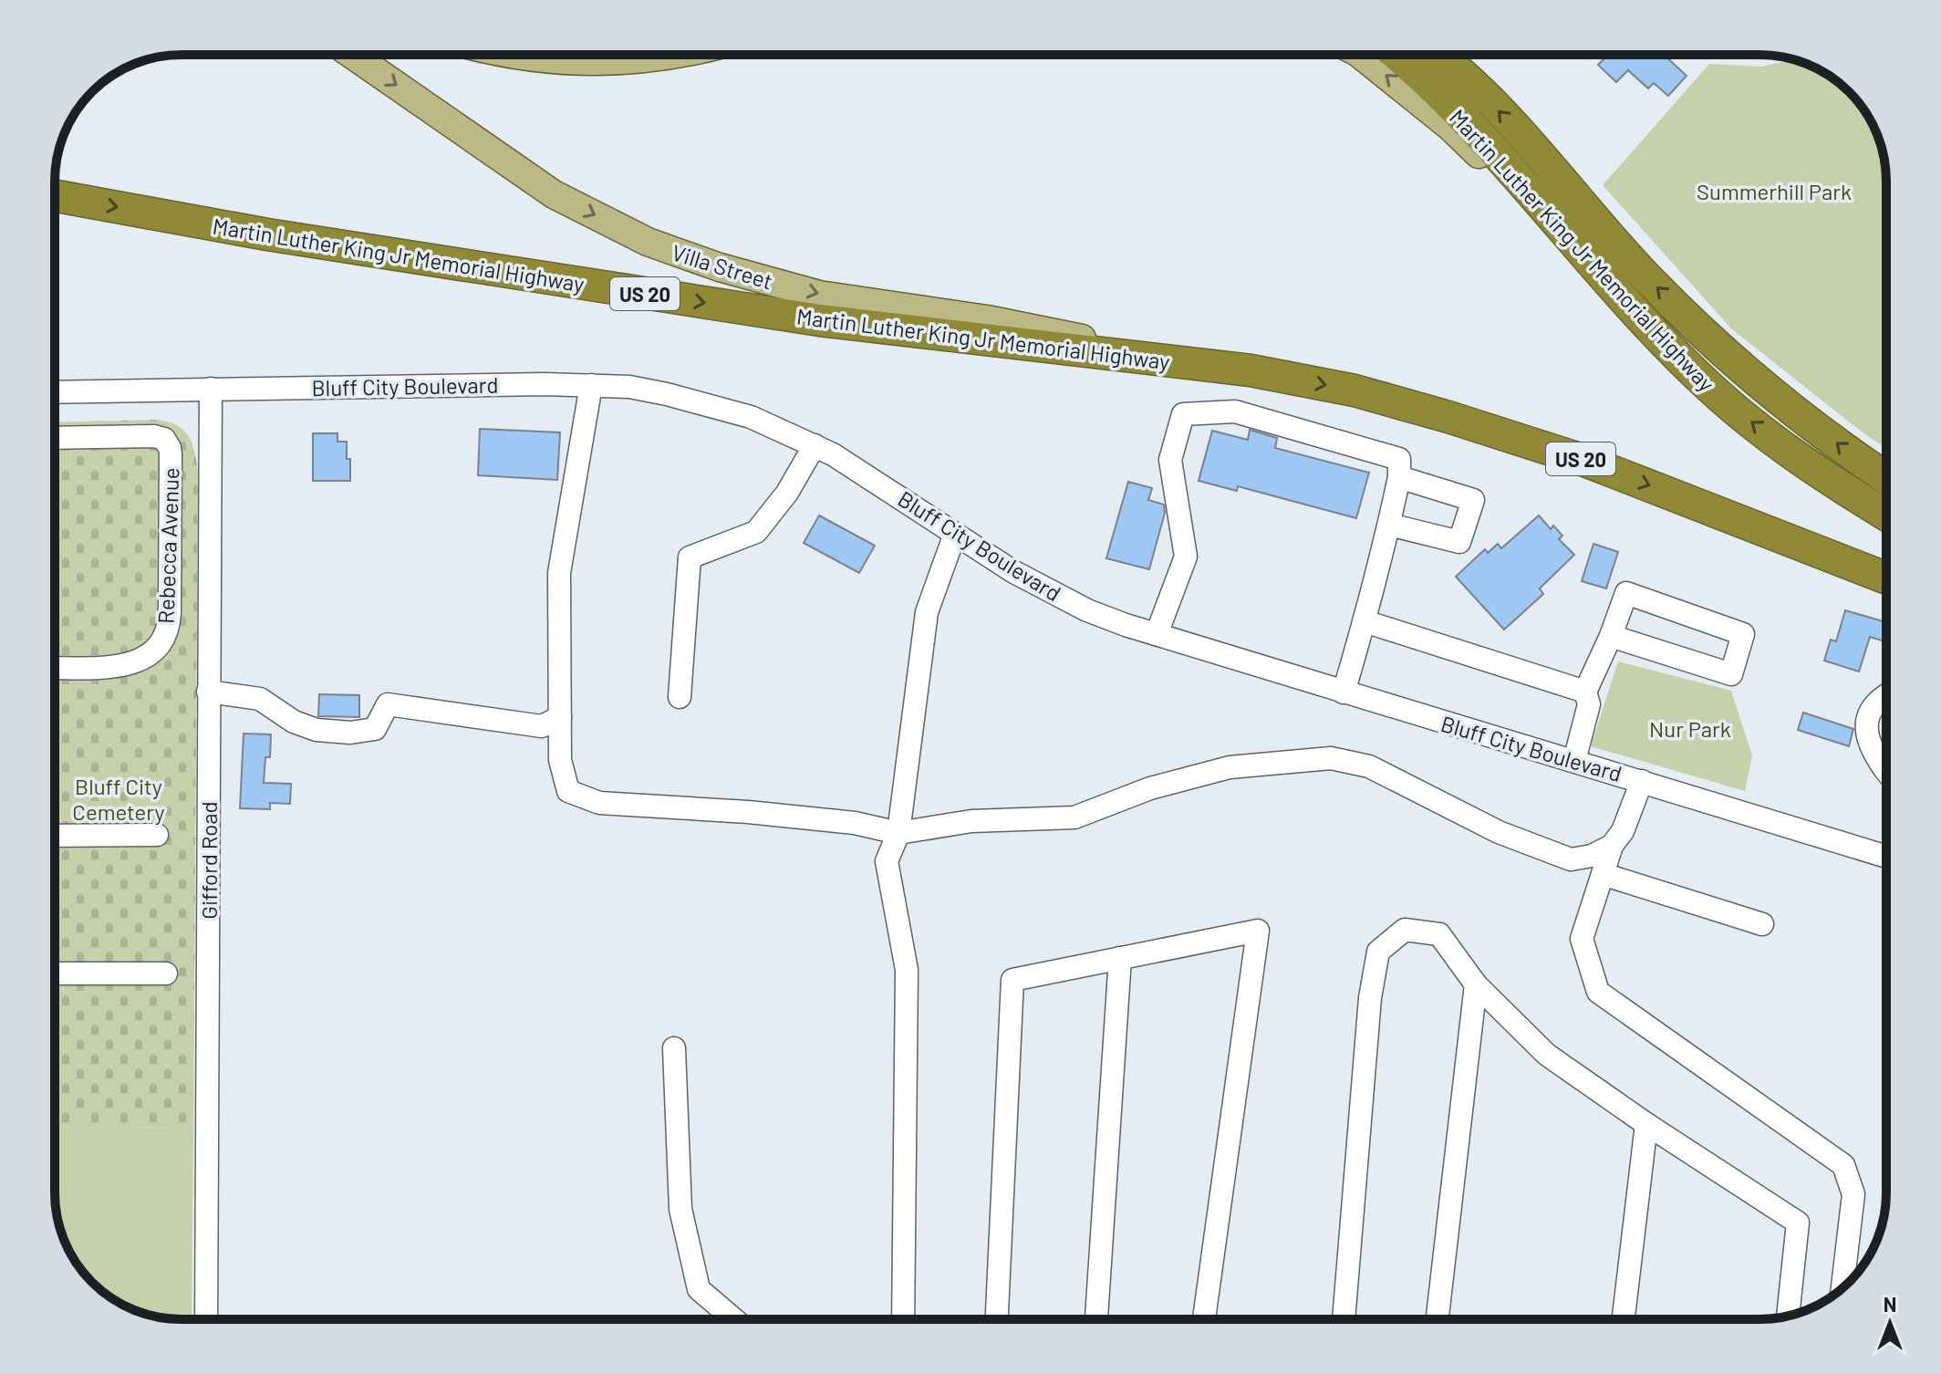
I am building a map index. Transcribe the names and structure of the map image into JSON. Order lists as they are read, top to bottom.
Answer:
{
  "streets": {
    "highway": ["Martin Luther King Jr Memorial Highway", "US 20"],
    "main road": ["Villa Street"],
    "street": ["Bluff City Boulevard", "Rebecca Avenue", "Gifford Road"]
  },
  "crossings": [
    ["Martin Luther King Jr Memorial Highway", "Villa Street"],
    ["Bluff City Boulevard", "Gifford Road"]
  ],
  "one_way": ["Villa Street"],
  "parks": ["Summerhill Park", "Nur Park", "Bluff City Cemetery"],
  "north": "top"
}
